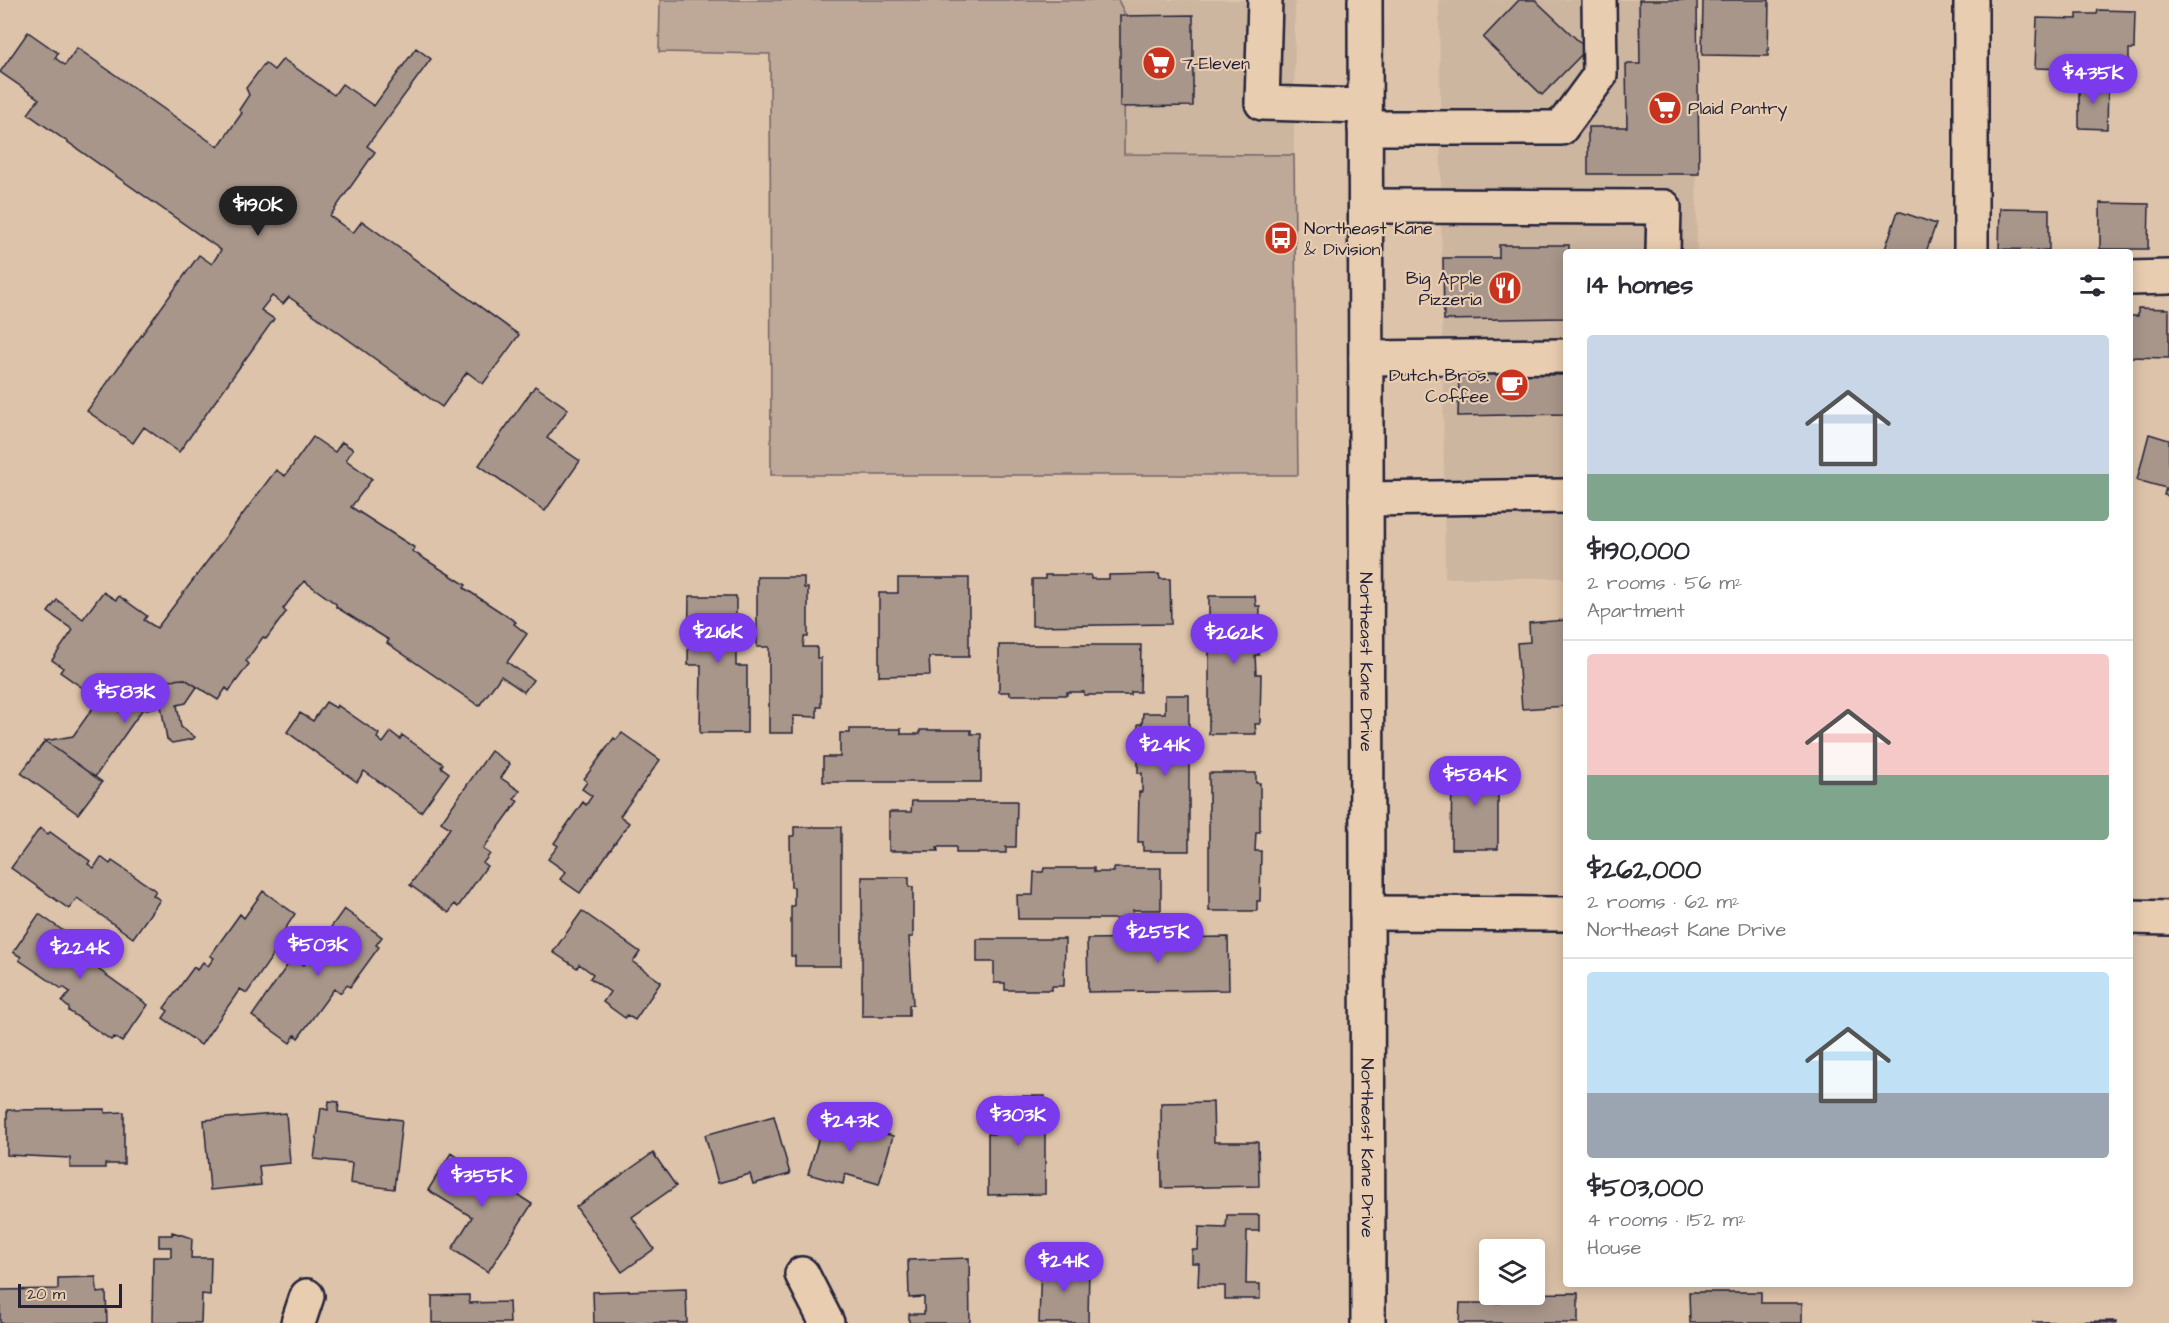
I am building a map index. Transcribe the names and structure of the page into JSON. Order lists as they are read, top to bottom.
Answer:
{
  "streets": {
    "main road": ["Northeast Kane Drive"]
  },
  "places": {
    "supermarket": ["7-Eleven", "Plaid Pantry"],
    "bus stop": ["Northeast Kane & Division"],
    "restaurant": ["Big Apple Pizzeria"],
    "cafe": ["Dutch Bros. Coffee"]
  },
  "scale_bar": "20 m",
  "page": {
    "price": [
      "$435K",
      "$190K",
      "$216K",
      "$262K",
      "$583K",
      "$241K",
      "$584K",
      "$255K",
      "$503K",
      "$224K",
      "$303K",
      "$243K",
      "$355K",
      "$241K"
    ],
    "heading": "14 homes",
    "list": [
      {
        "name": "$190,000",
        "note": "2 rooms · 56 m² · Apartment"
      },
      {
        "name": "$262,000",
        "note": "2 rooms · 62 m² · Northeast Kane Drive"
      },
      {
        "name": "$503,000",
        "note": "4 rooms · 152 m² · House"
      }
    ],
    "scale": "20 m"
  }
}
